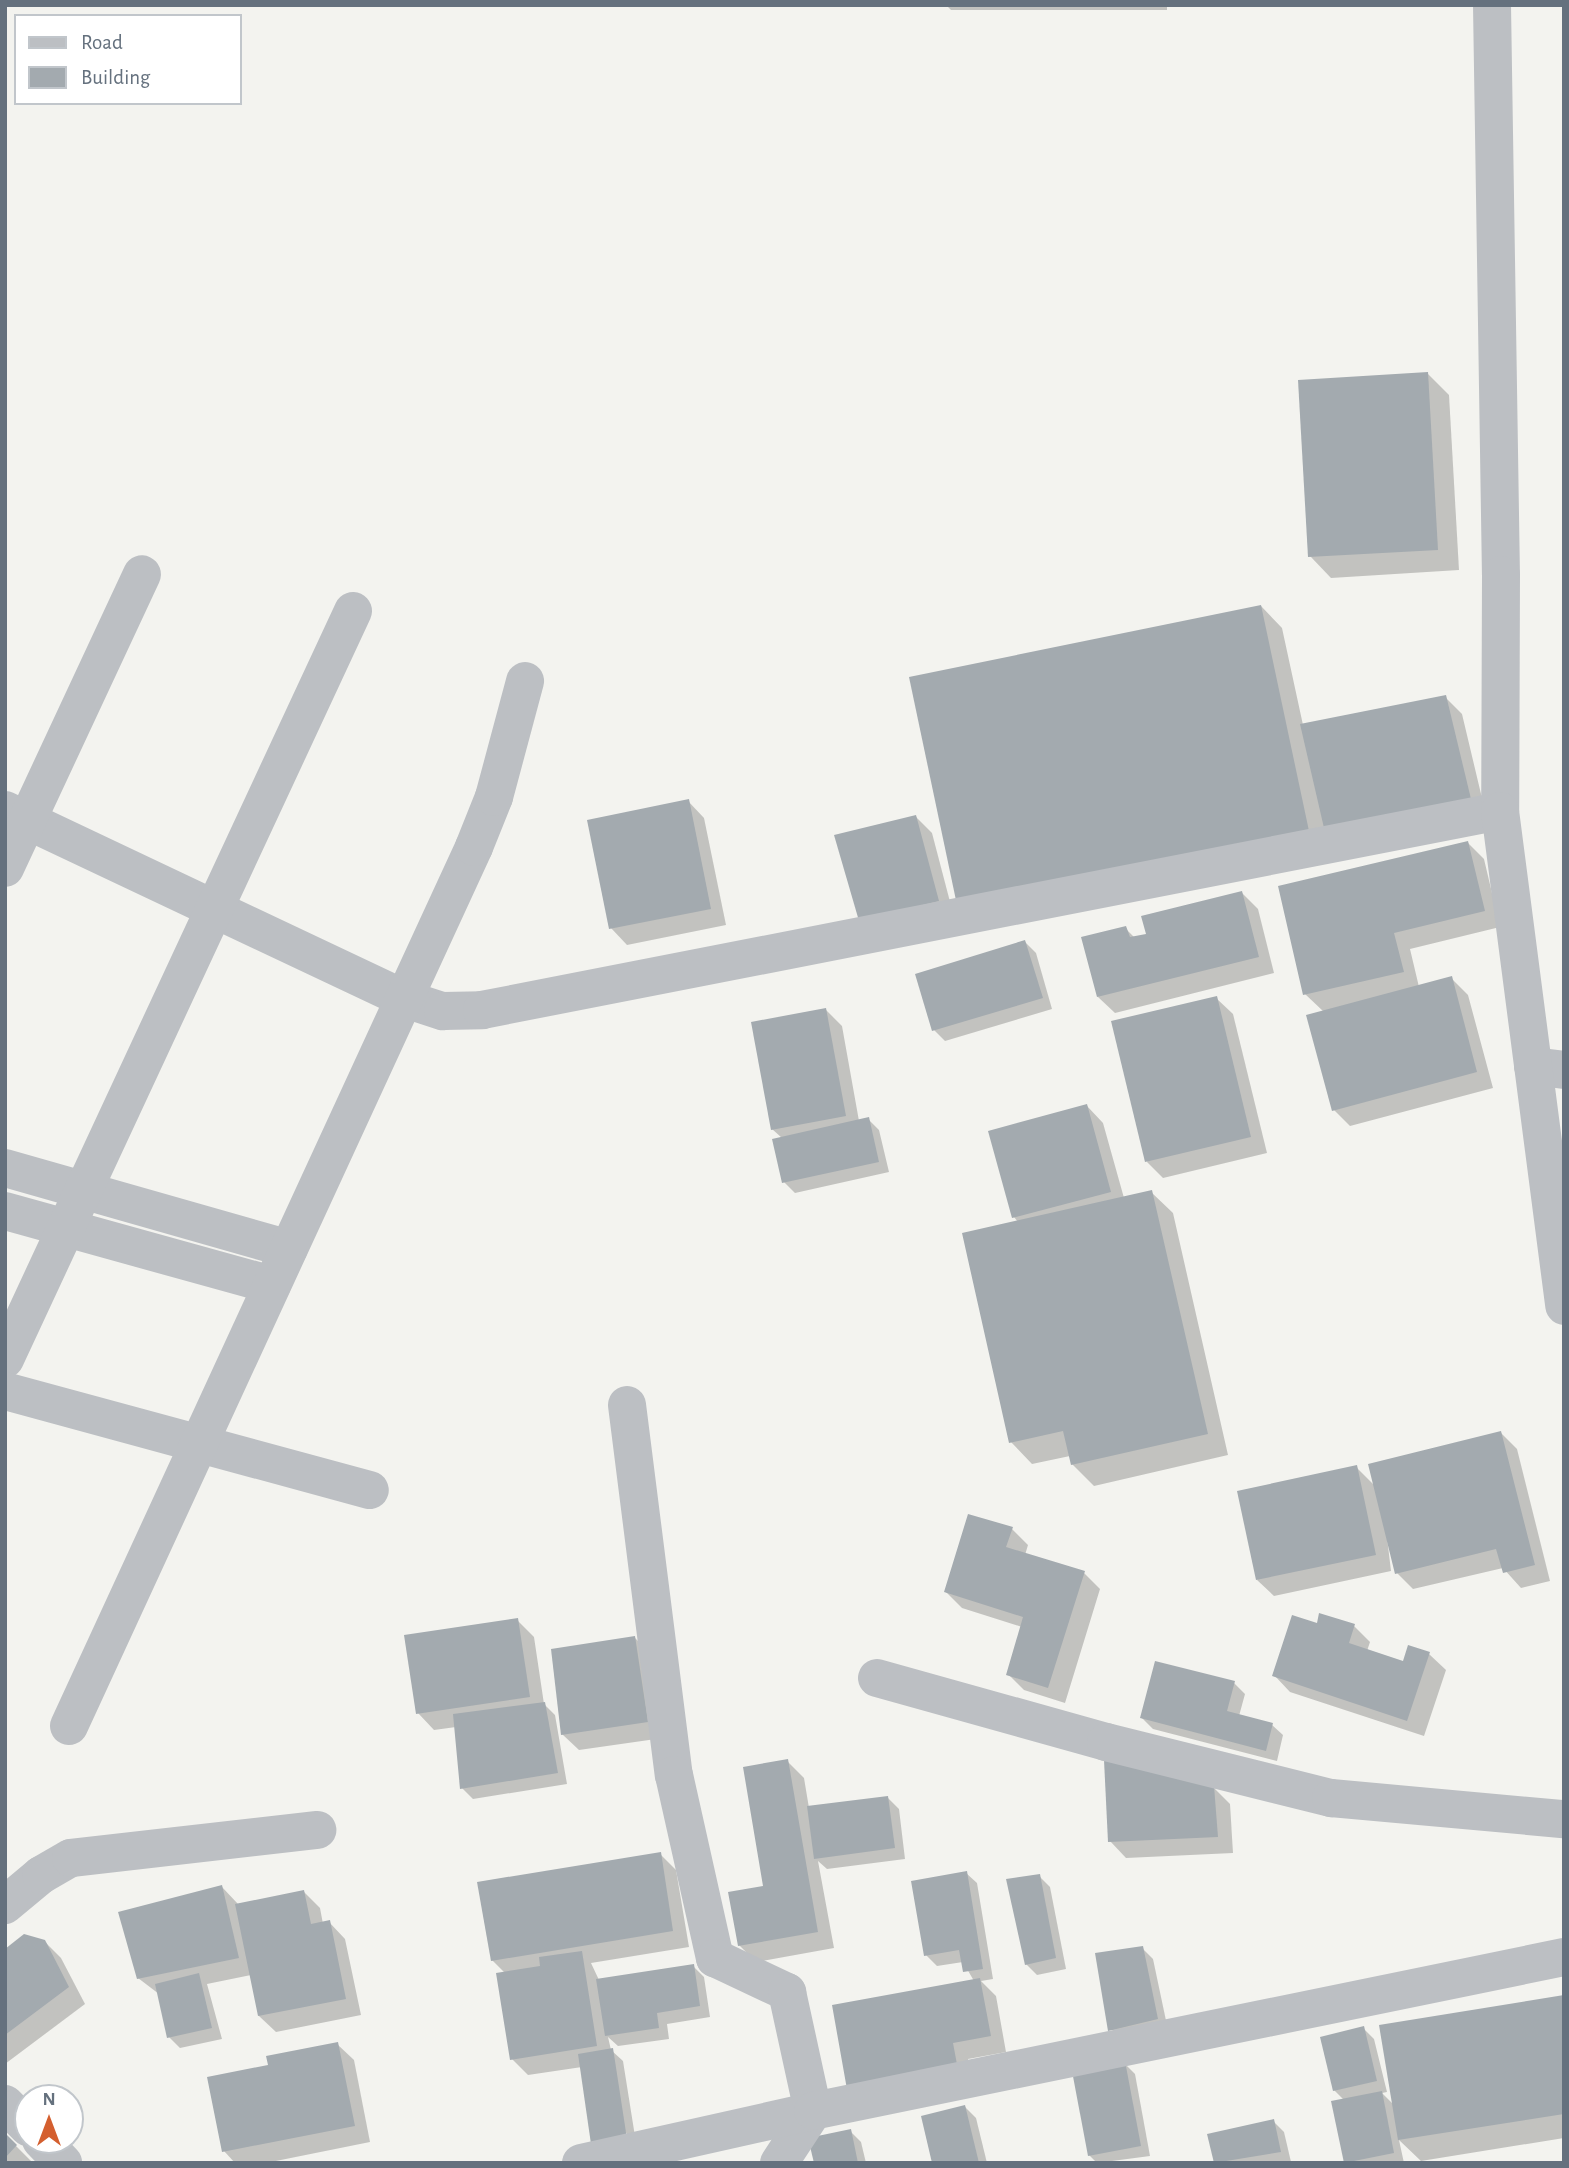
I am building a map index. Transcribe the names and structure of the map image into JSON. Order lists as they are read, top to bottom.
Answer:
{
  "legend": ["Road", "Building"],
  "north": "top"
}
